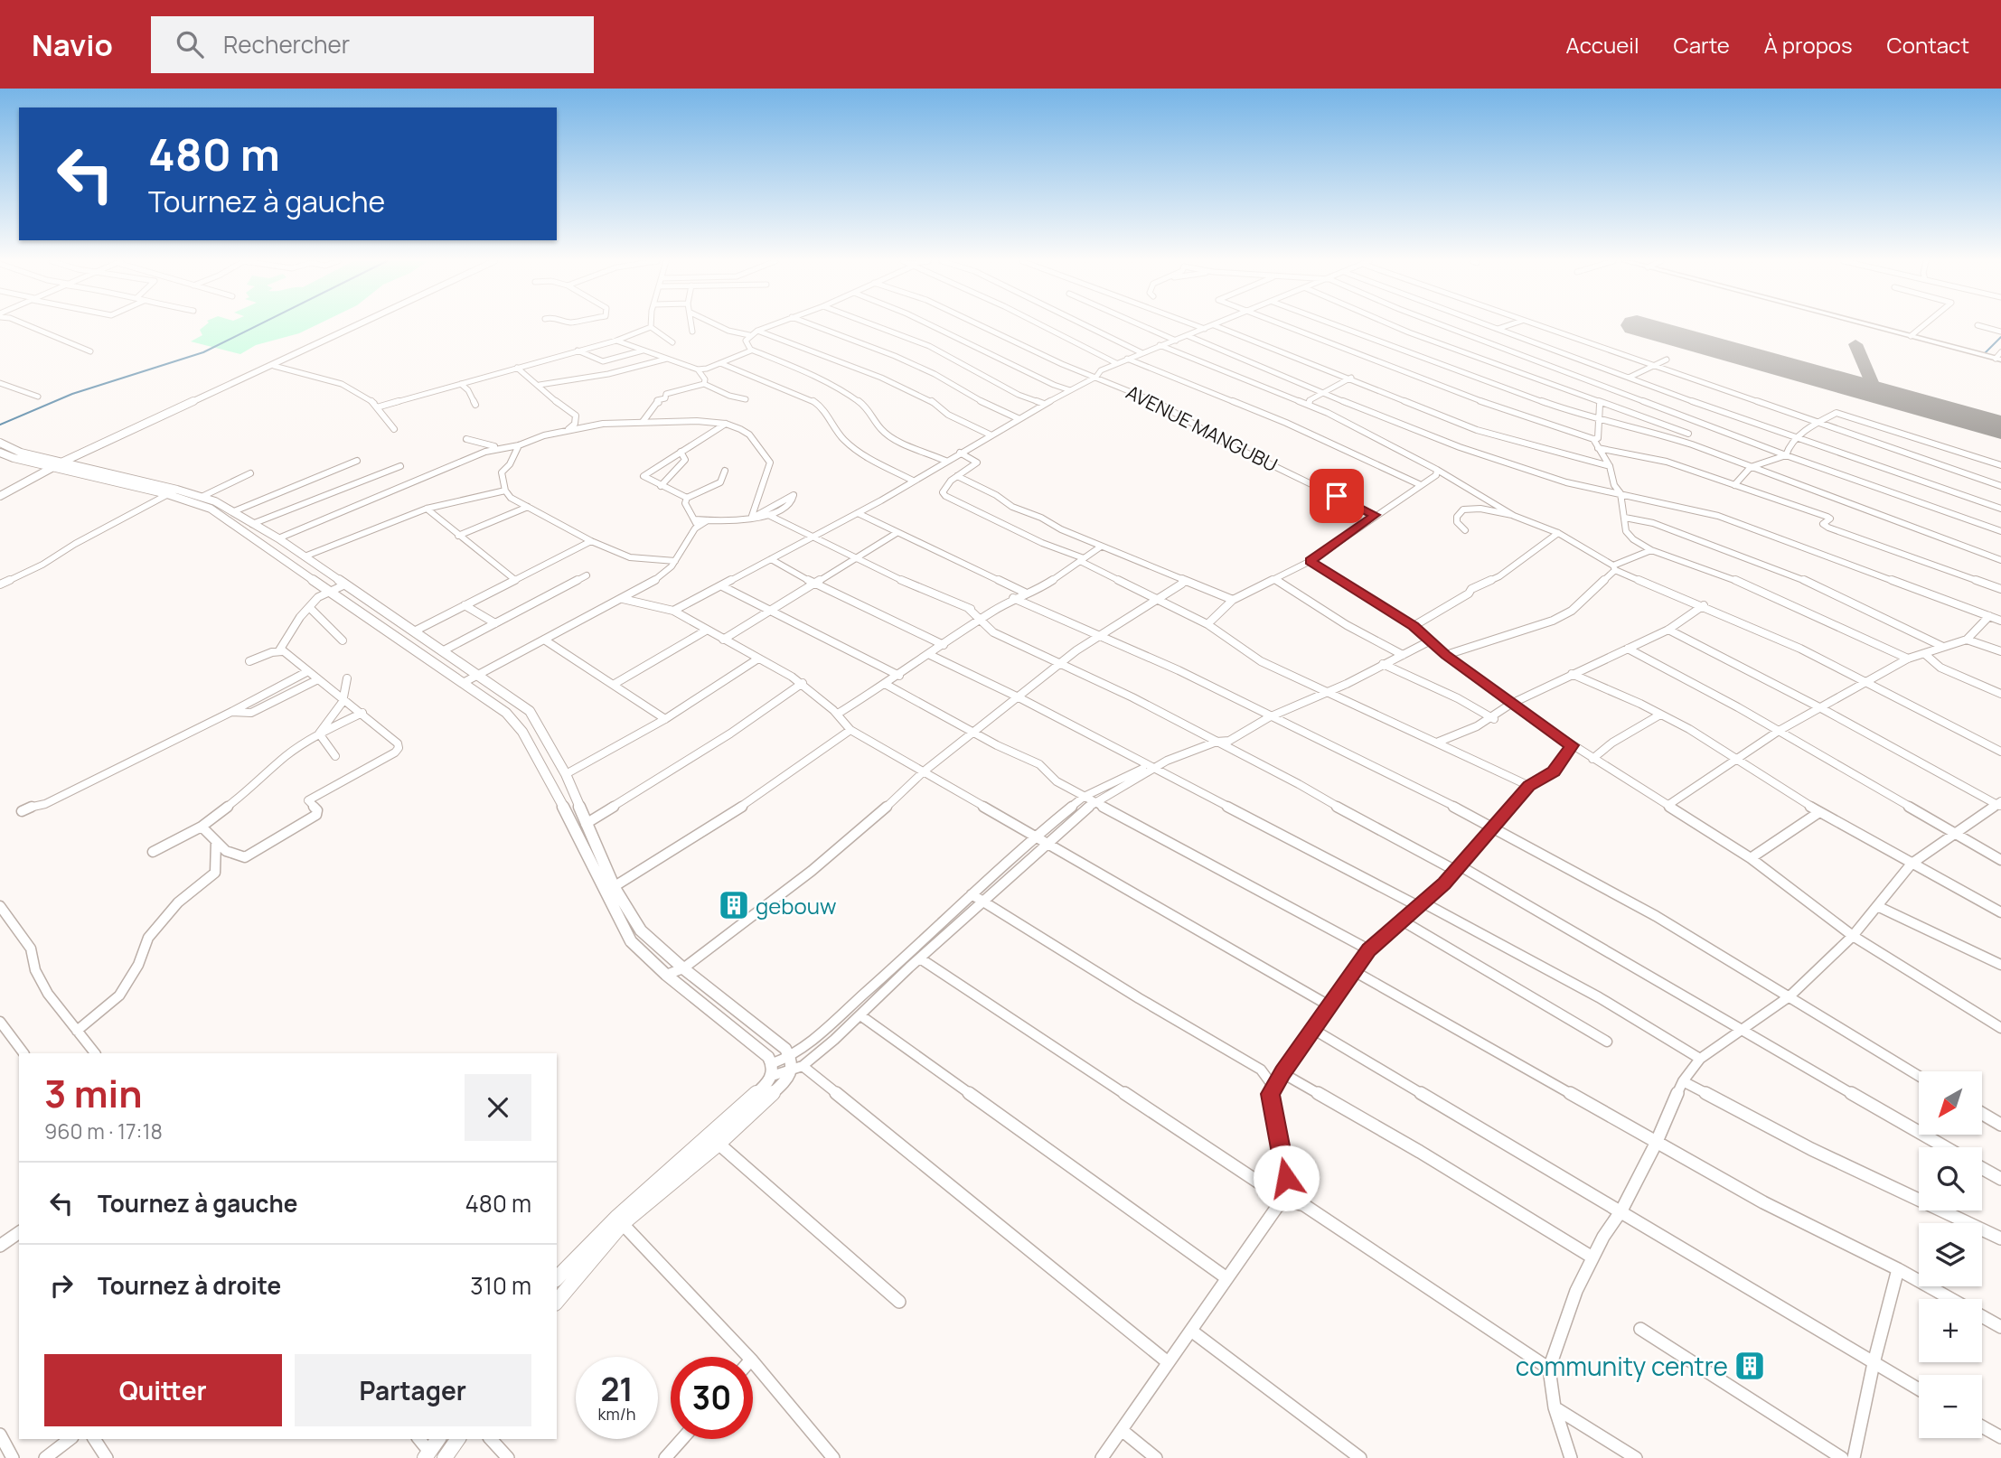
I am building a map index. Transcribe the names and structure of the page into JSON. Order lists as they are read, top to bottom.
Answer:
{
  "streets": {
    "street": ["AVENUE MANGUBU"]
  },
  "places": {
    "building": ["gebouw", "community centre"]
  },
  "north": "bottom left",
  "page": {
    "header": "Navio",
    "search": "Rechercher",
    "nav": [
      "Accueil",
      "Carte",
      "À propos",
      "Contact"
    ],
    "turn": ["480 m", "Tournez à gauche"],
    "heading": ["3 min", "960 m · 17:18"],
    "map_buttons": ["+", "−"],
    "list": [
      {
        "name": "Tournez à gauche",
        "value": "480 m"
      },
      {
        "name": "Tournez à droite",
        "value": "310 m"
      }
    ],
    "buttons": ["Quitter", "Partager"],
    "speed": "21 km/h",
    "limit": "30"
  }
}
